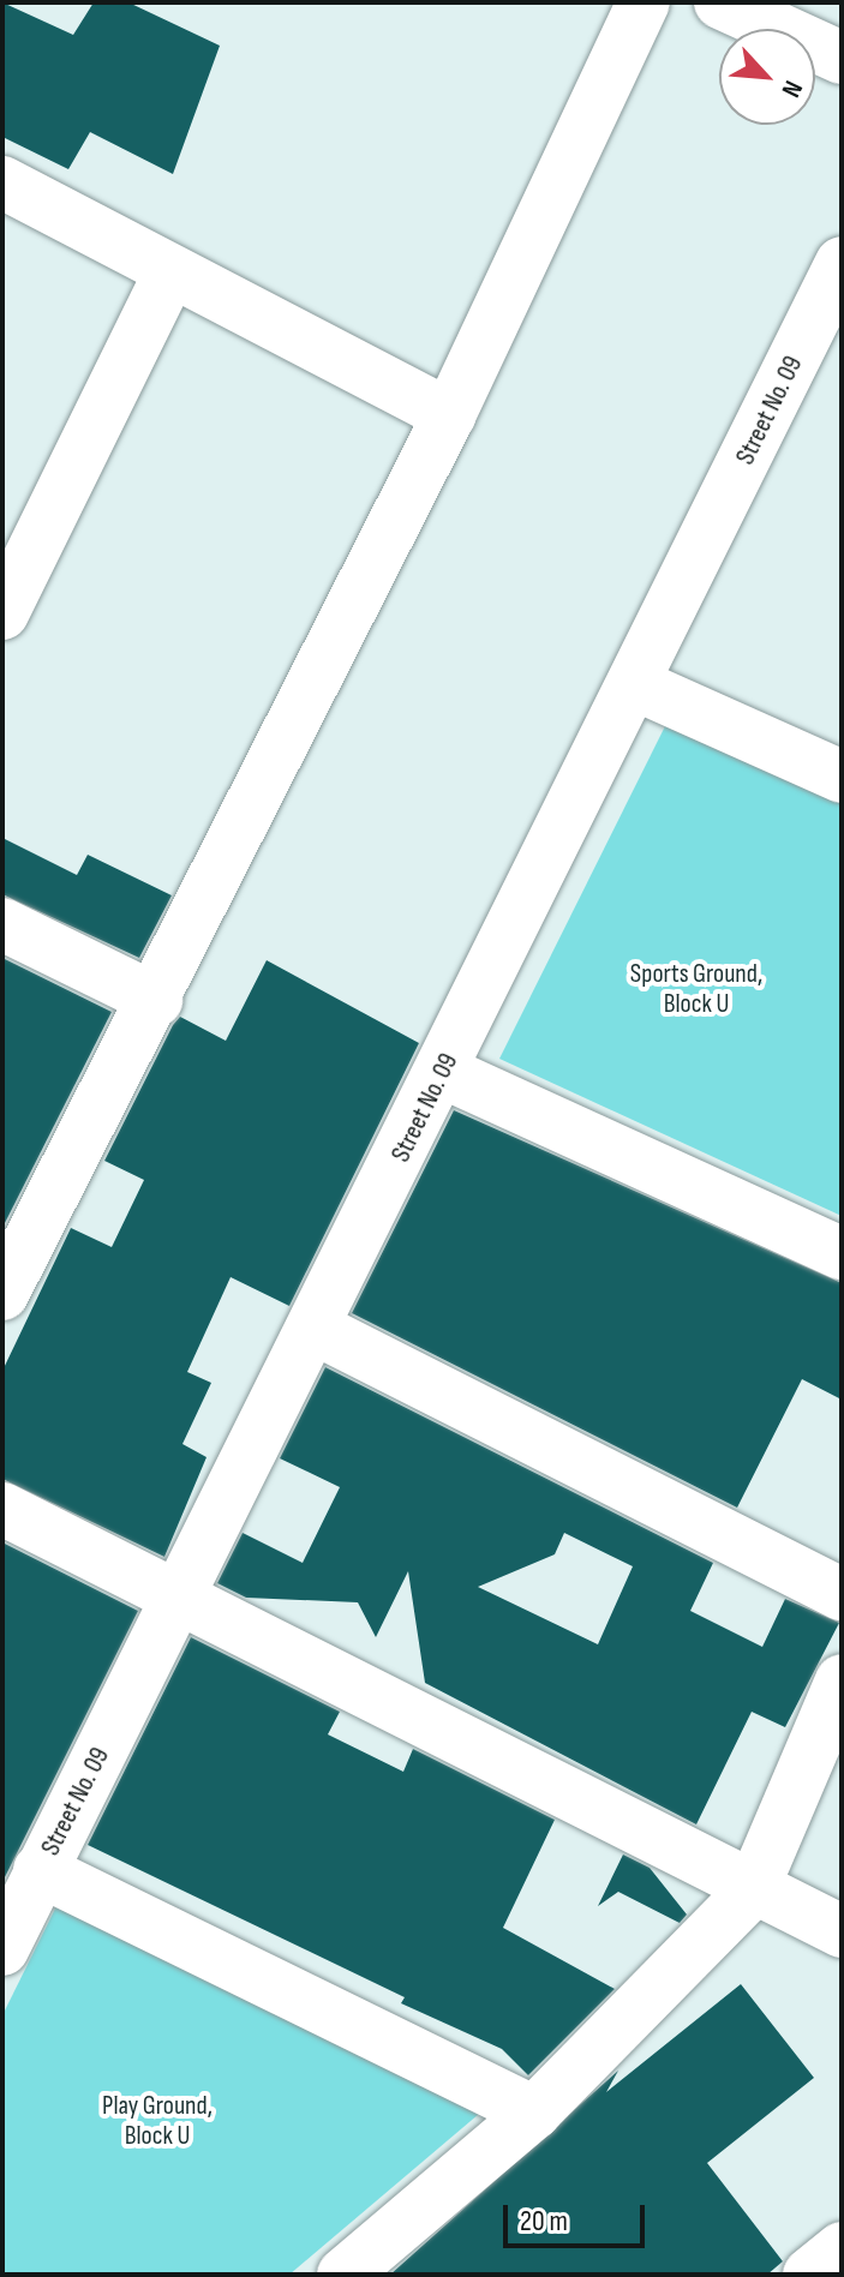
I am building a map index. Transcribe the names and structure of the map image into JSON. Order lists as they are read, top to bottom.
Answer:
{
  "streets": {
    "street": ["Street No. 09"]
  },
  "parks": ["Sports Ground, Block U", "Play Ground, Block U"],
  "scale_bar": "20 m",
  "north": "bottom right"
}
